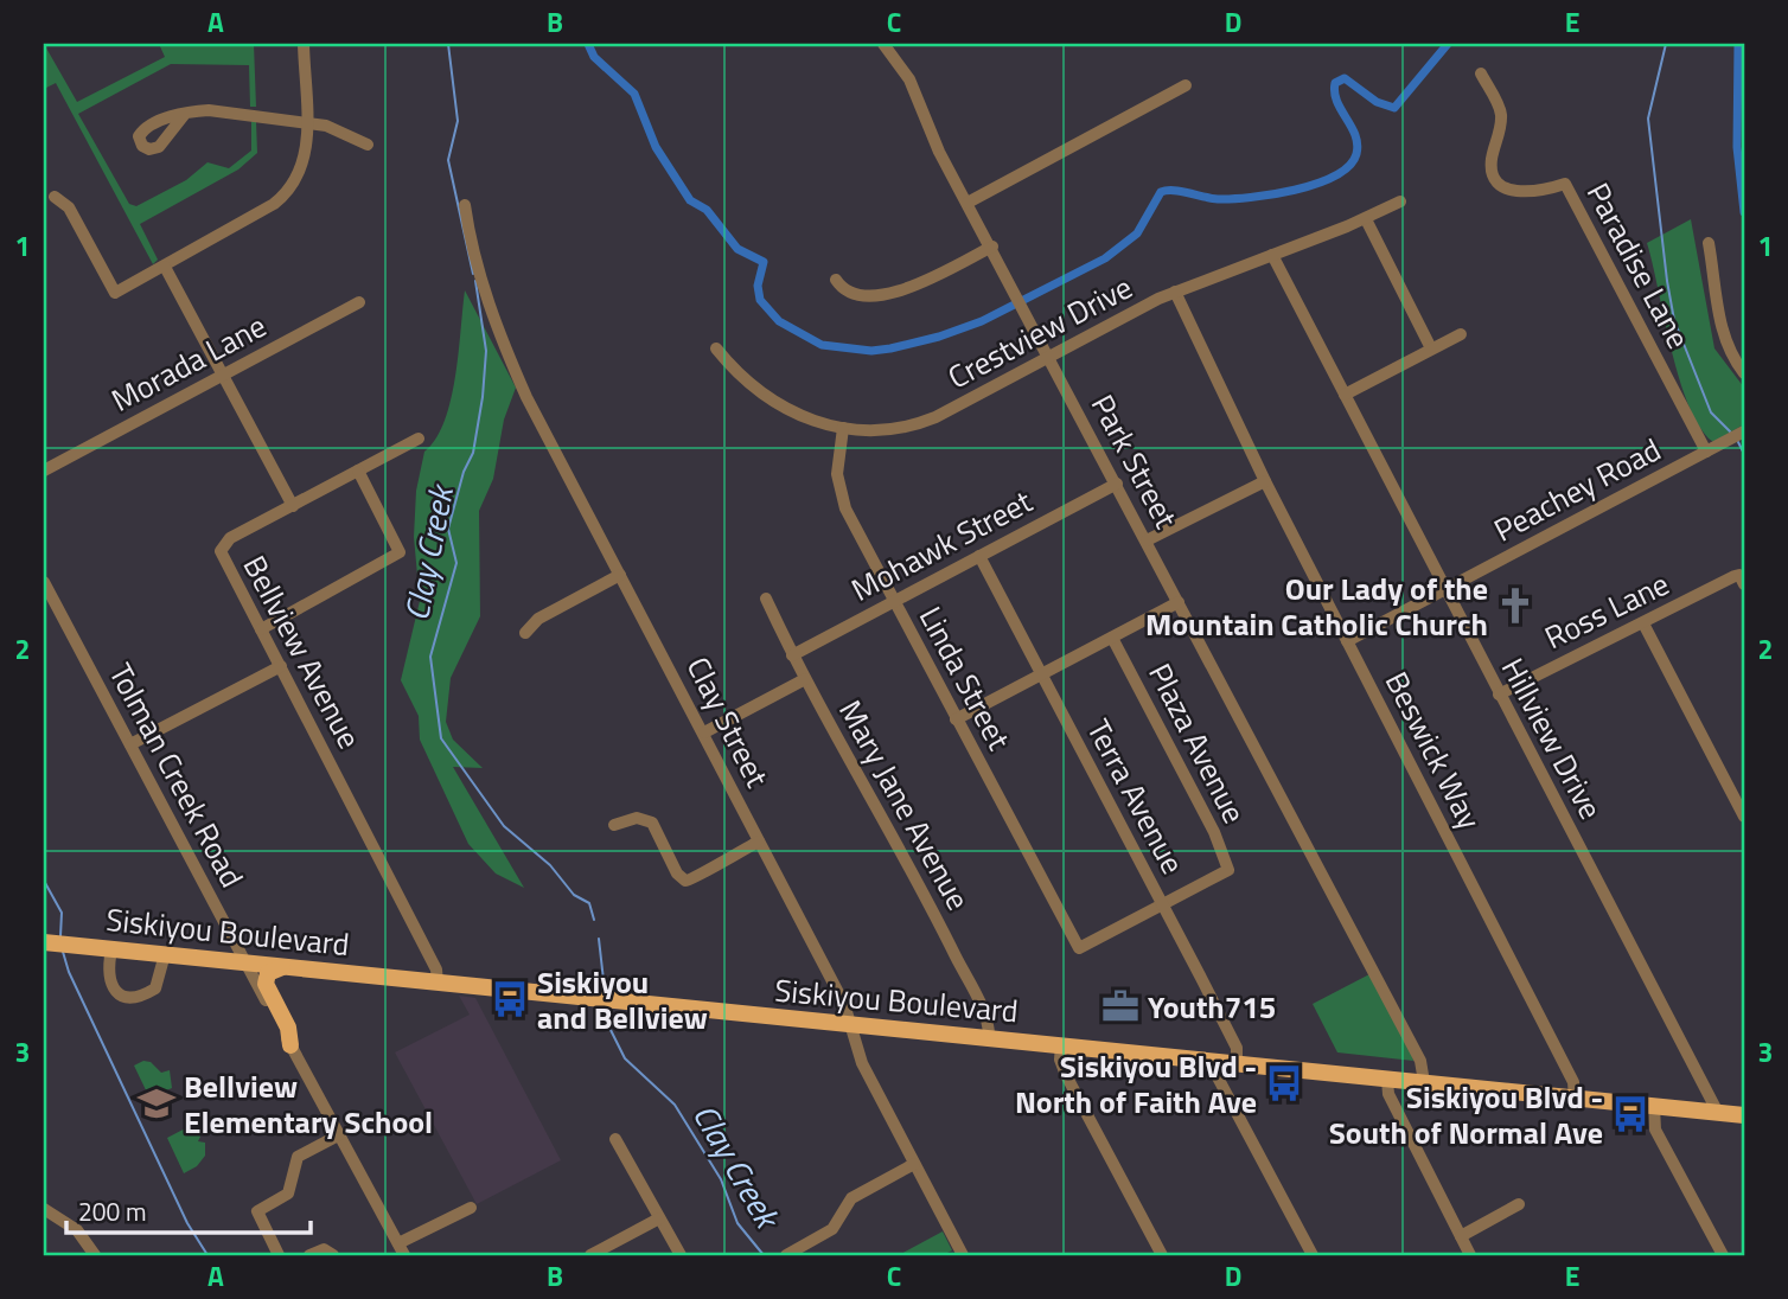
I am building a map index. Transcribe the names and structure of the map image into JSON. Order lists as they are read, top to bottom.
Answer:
{
  "streets": {
    "main road": ["Siskiyou Boulevard"],
    "street": [
      "Paradise Lane",
      "Crestview Drive",
      "Morada Lane",
      "Park Street",
      "Peachey Road",
      "Mohawk Street",
      "Ross Lane",
      "Bellview Avenue",
      "Linda Street",
      "Clay Street",
      "Hillview Drive",
      "Plaza Avenue",
      "Beswick Way",
      "Tolman Creek Road",
      "Terra Avenue",
      "Mary Jane Avenue"
    ]
  },
  "crossings": [
    ["Paradise Lane", "Peachey Road"],
    ["Crestview Drive", "Park Street"],
    ["Crestview Drive", "Linda Street"],
    ["Crestview Drive", "Hillview Drive"],
    ["Crestview Drive", "Beswick Way"],
    ["Park Street", "Mohawk Street"],
    ["Park Street", "Siskiyou Boulevard"],
    ["Peachey Road", "Hillview Drive"],
    ["Peachey Road", "Beswick Way"],
    ["Mohawk Street", "Linda Street"],
    ["Mohawk Street", "Terra Avenue"],
    ["Mohawk Street", "Mary Jane Avenue"],
    ["Ross Lane", "Hillview Drive"],
    ["Bellview Avenue", "Siskiyou Boulevard"],
    ["Linda Street", "Plaza Avenue"],
    ["Linda Street", "Terra Avenue"],
    ["Clay Street", "Siskiyou Boulevard"],
    ["Hillview Drive", "Siskiyou Boulevard"],
    ["Plaza Avenue", "Terra Avenue"],
    ["Beswick Way", "Siskiyou Boulevard"],
    ["Tolman Creek Road", "Siskiyou Boulevard"],
    ["Terra Avenue", "Siskiyou Boulevard"],
    ["Mary Jane Avenue", "Siskiyou Boulevard"]
  ],
  "water": ["Clay Creek"],
  "places": {
    "church": ["Our Lady of the Mountain Catholic Church"],
    "bus stop": ["Siskiyou and Bellview", "Siskiyou Blvd - North of Faith Ave", "Siskiyou Blvd - South of Normal Ave"],
    "office": ["Youth715"],
    "school or university": ["Bellview Elementary School"]
  },
  "scale_bar": "200 m",
  "grid": {
    "columns": [
      "A",
      "B",
      "C",
      "D",
      "E"
    ],
    "rows": ["1", "2", "3"]
  }
}
